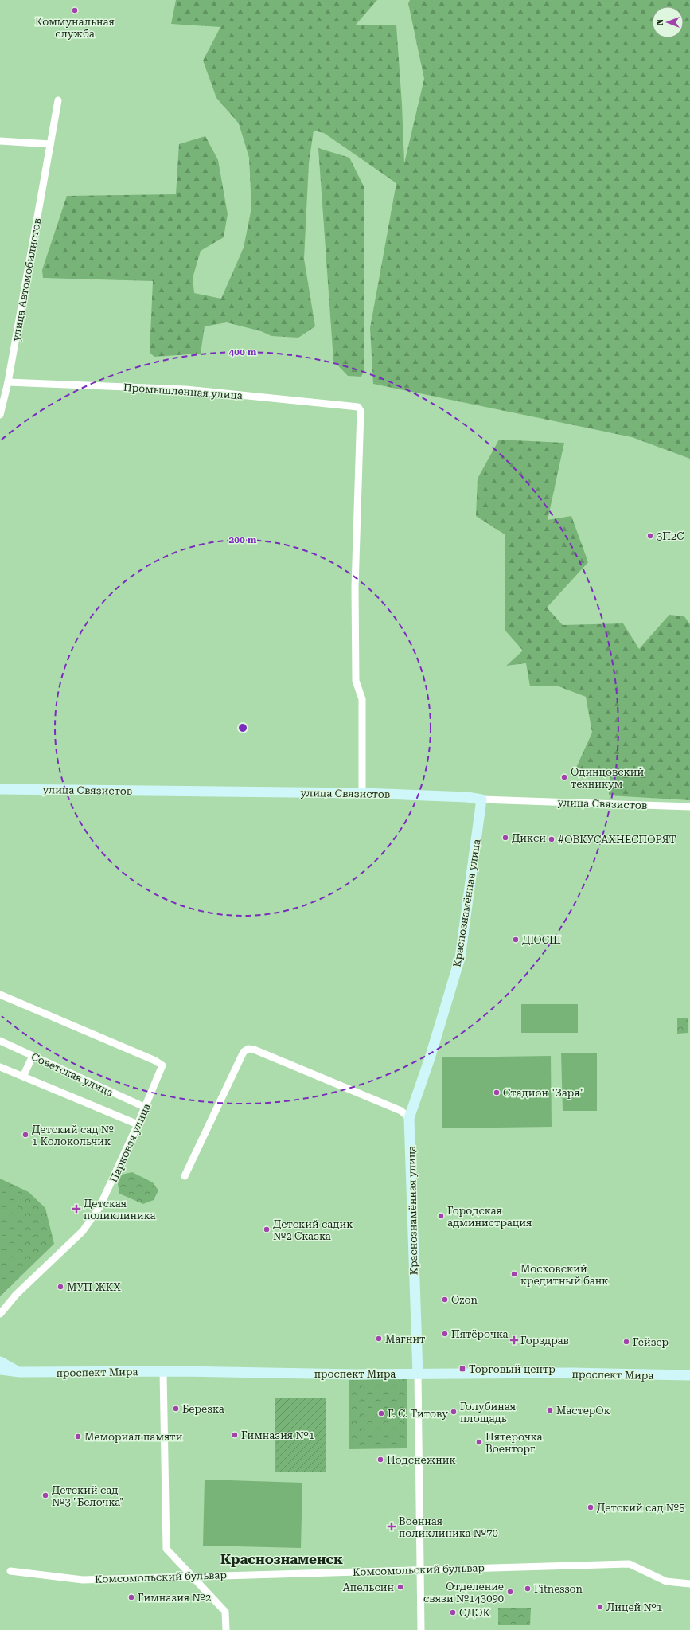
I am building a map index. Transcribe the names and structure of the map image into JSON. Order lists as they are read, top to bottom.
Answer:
{
  "streets": {
    "street": [
      "улица Автомобилистов",
      "Промышленная улица",
      "улица Связистов",
      "Краснознамённая улица",
      "Советская улица",
      "Парковая улица",
      "проспект Мира",
      "Комсомольский бульвар"
    ]
  },
  "crossings": [
    ["улица Автомобилистов", "Промышленная улица"],
    ["Промышленная улица", "улица Связистов"],
    ["улица Связистов", "Краснознамённая улица"],
    ["Краснознамённая улица", "проспект Мира"],
    ["Краснознамённая улица", "Комсомольский бульвар"],
    ["Советская улица", "Парковая улица"]
  ],
  "districts": ["Краснознаменск"],
  "places": {
    "other": [
      "Коммунальная служба",
      "3П2С",
      "Одинцовский техникум",
      "Дикси",
      "#ОВКУСАХНЕСПОРЯТ",
      "ДЮСШ",
      "Стадион \"Заря\"",
      "Детский сад № 1 Колокольчик",
      "Городская администрация",
      "Детский садик №2 Сказка",
      "Московский кредитный банк",
      "МУП ЖКХ",
      "Ozon",
      "Пятёрочка",
      "Магнит",
      "Гейзер",
      "Березка",
      "МастерОк",
      "Голубиная площадь",
      "Г. С. Титову",
      "Гимназия №1",
      "Мемориал памяти",
      "Пятерочка Военторг",
      "Подснежник",
      "Детский сад №3 \"Белочка\"",
      "Детский сад №5",
      "Апельсин",
      "Fitnesson",
      "Отделение связи №143090",
      "Гимназия №2",
      "Лицей №1",
      "СДЭК"
    ],
    "health": ["Детская поликлиника", "Горздрав", "Военная поликлиника №70"],
    "transit": ["Торговый центр"]
  },
  "north": "left",
  "rings": ["400 m", "200 m"]
}
